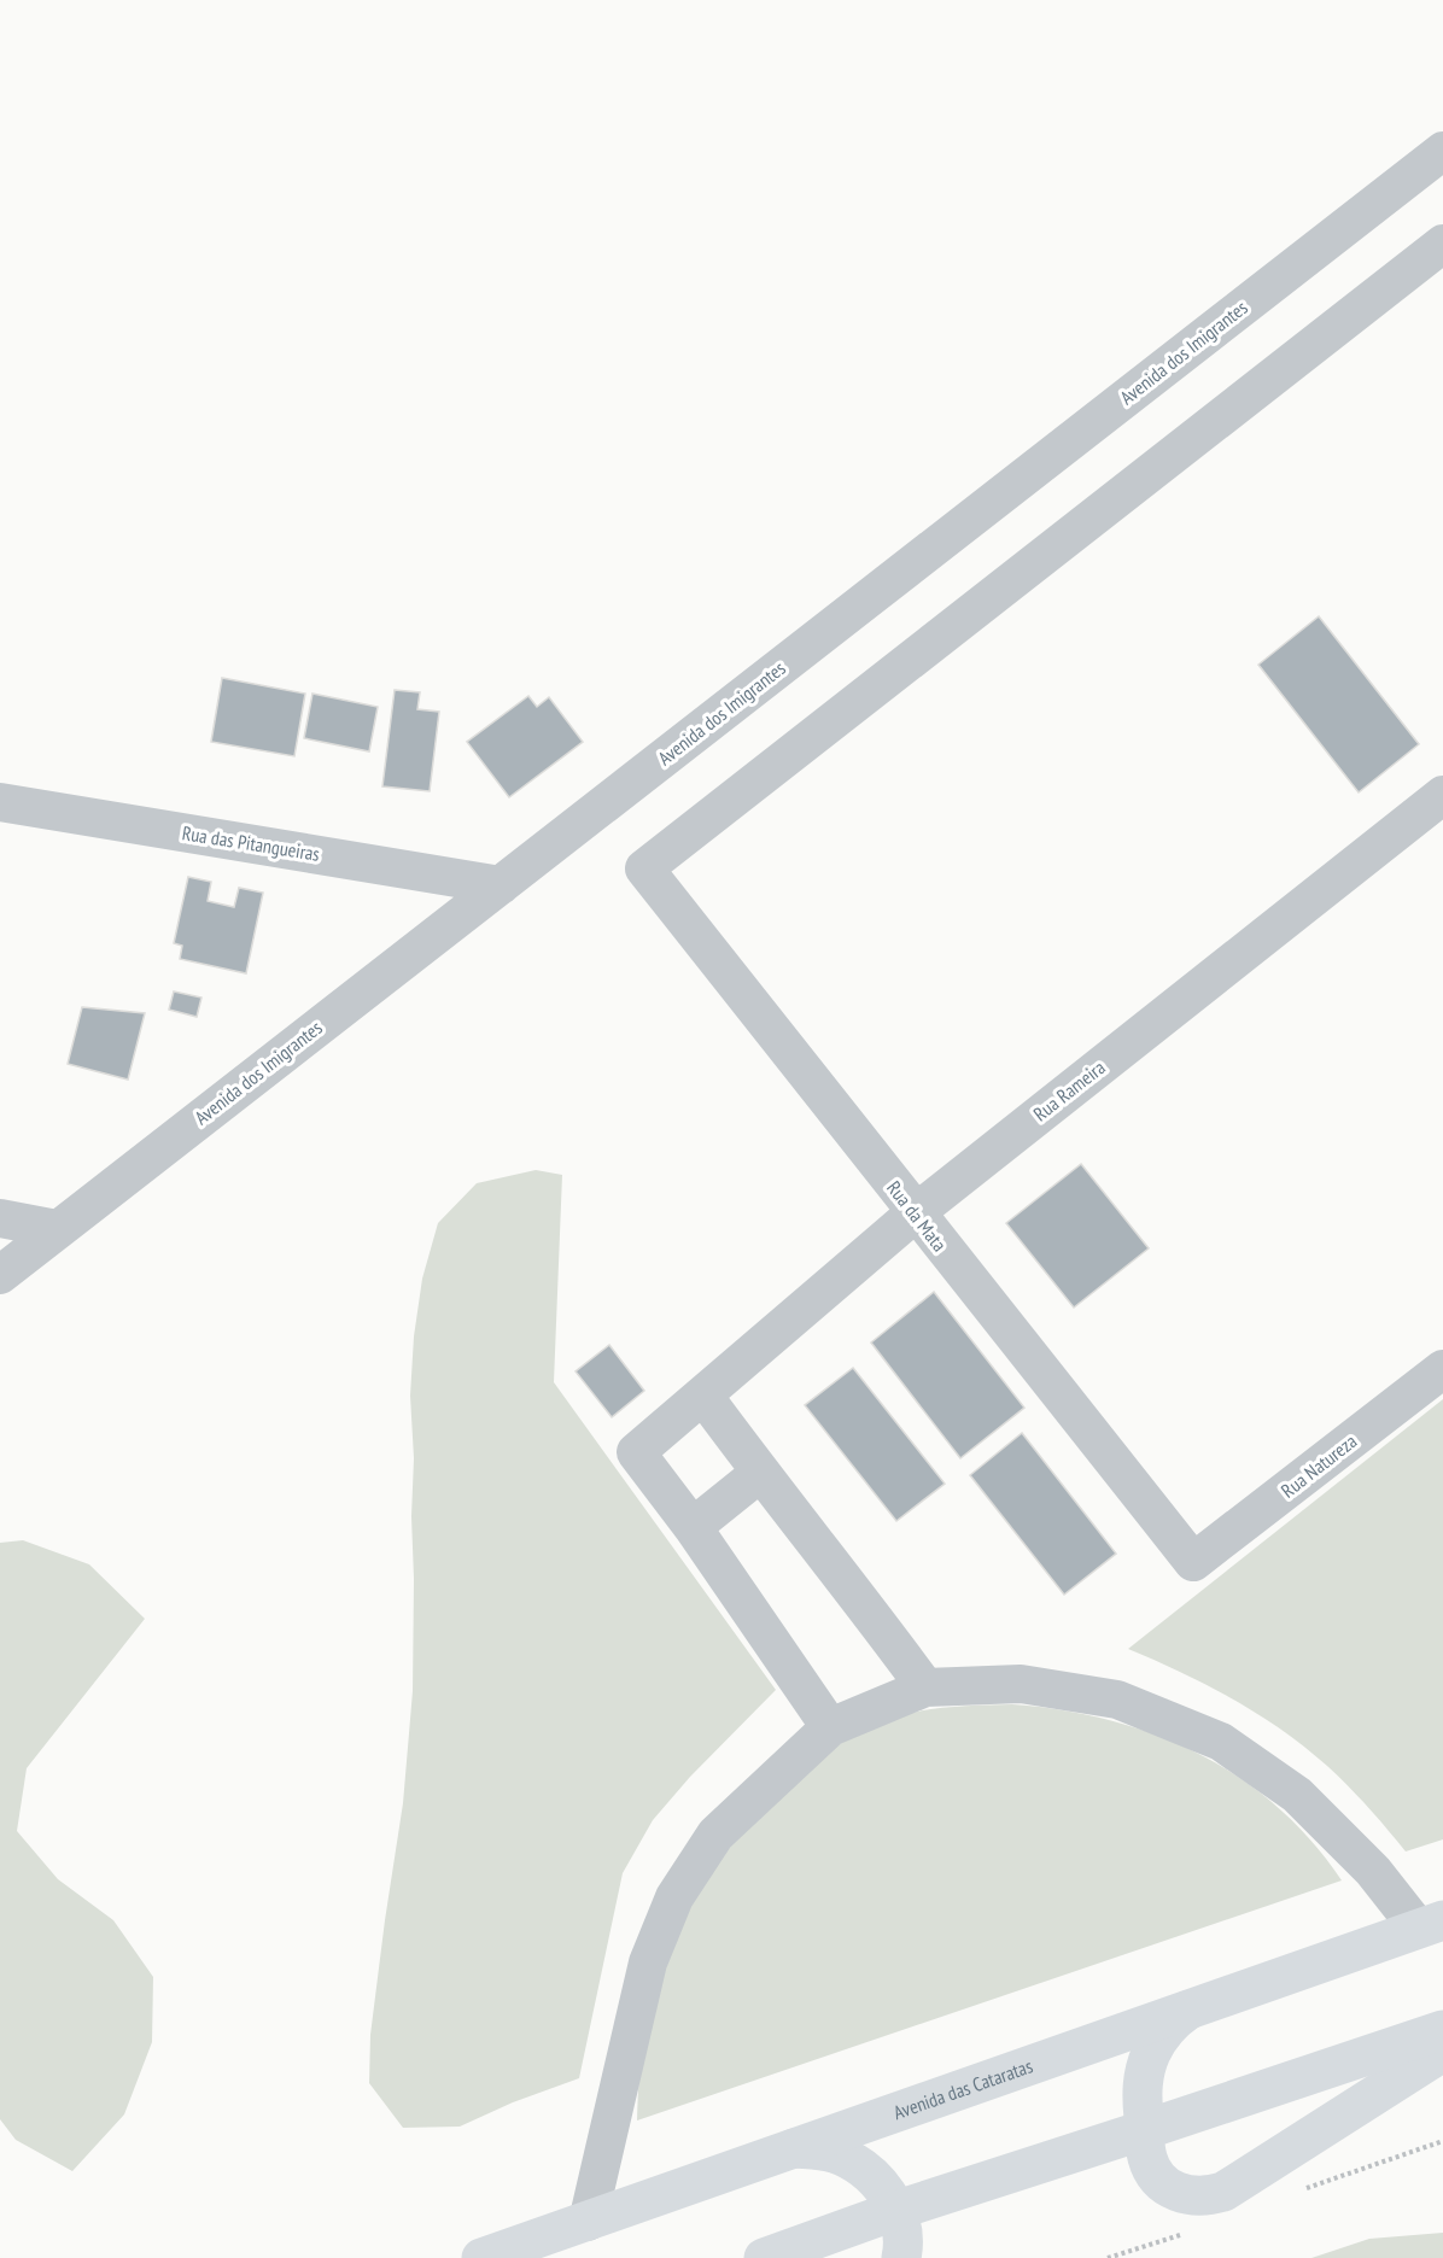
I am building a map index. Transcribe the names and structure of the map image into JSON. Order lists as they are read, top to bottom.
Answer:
{
  "streets": {
    "main road": ["Avenida das Cataratas"],
    "street": [
      "Avenida dos Imigrantes",
      "Rua das Pitangueiras",
      "Rua Rameira",
      "Rua da Mata",
      "Rua Natureza"
    ]
  },
  "crossings": [
    ["Avenida dos Imigrantes", "Rua das Pitangueiras"],
    ["Rua Rameira", "Rua da Mata"],
    ["Rua da Mata", "Rua Natureza"]
  ]
}
